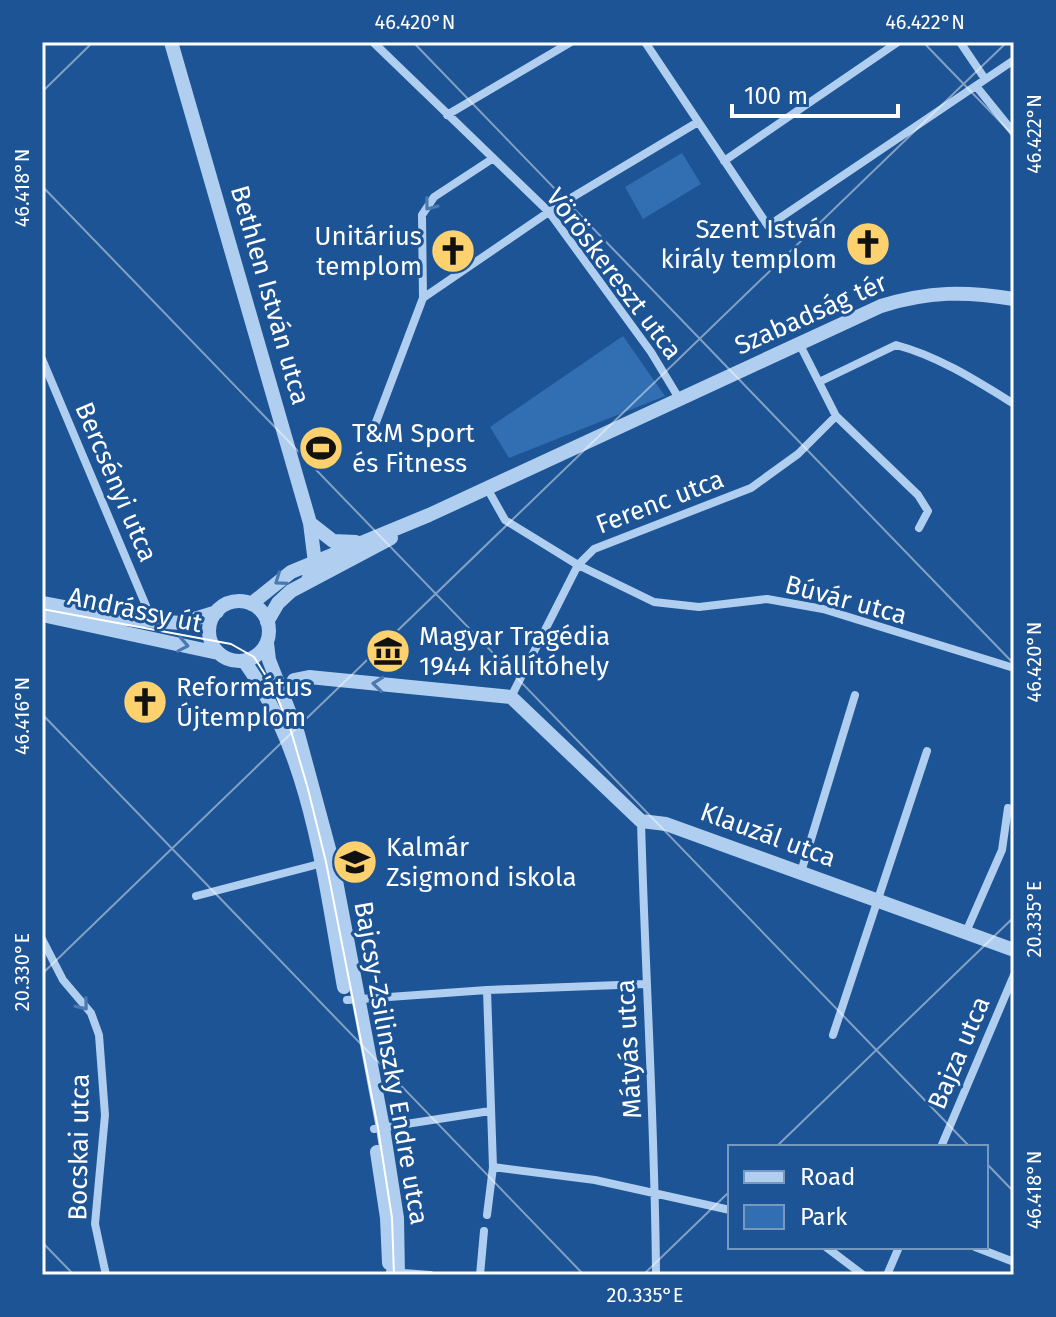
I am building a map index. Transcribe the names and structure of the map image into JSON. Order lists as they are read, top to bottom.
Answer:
{
  "streets": {
    "street": [
      "Vöröskereszt utca",
      "Bethlen István utca",
      "Szabadság tér",
      "Bercsényi utca",
      "Ferenc utca",
      "Búvár utca",
      "Andrássy út",
      "Klauzál utca",
      "Mátyás utca",
      "Bajza utca",
      "Bajcsy-Zsilinszky Endre utca",
      "Bocskai utca"
    ]
  },
  "crossings": [
    ["Vöröskereszt utca", "Szabadság tér"],
    ["Szabadság tér", "Búvár utca"],
    ["Bercsényi utca", "Andrássy út"],
    ["Ferenc utca", "Búvár utca"],
    ["Andrássy út", "Bajcsy-Zsilinszky Endre utca"],
    ["Klauzál utca", "Mátyás utca"]
  ],
  "one_way": ["Bocskai utca"],
  "places": {
    "church": ["Szent István király templom", "Unitárius templom", "Református Újtemplom"],
    "sports": ["T&M Sport és Fitness"],
    "museum": ["Magyar Tragédia 1944 kiállítóhely"],
    "school or university": ["Kalmár Zsigmond iskola"]
  },
  "legend": ["Road", "Park"],
  "scale_bar": "100 m",
  "coordinates": [
    "46.420°N",
    "46.422°N",
    "46.418°N",
    "46.416°N",
    "20.335°E",
    "20.330°E"
  ]
}
